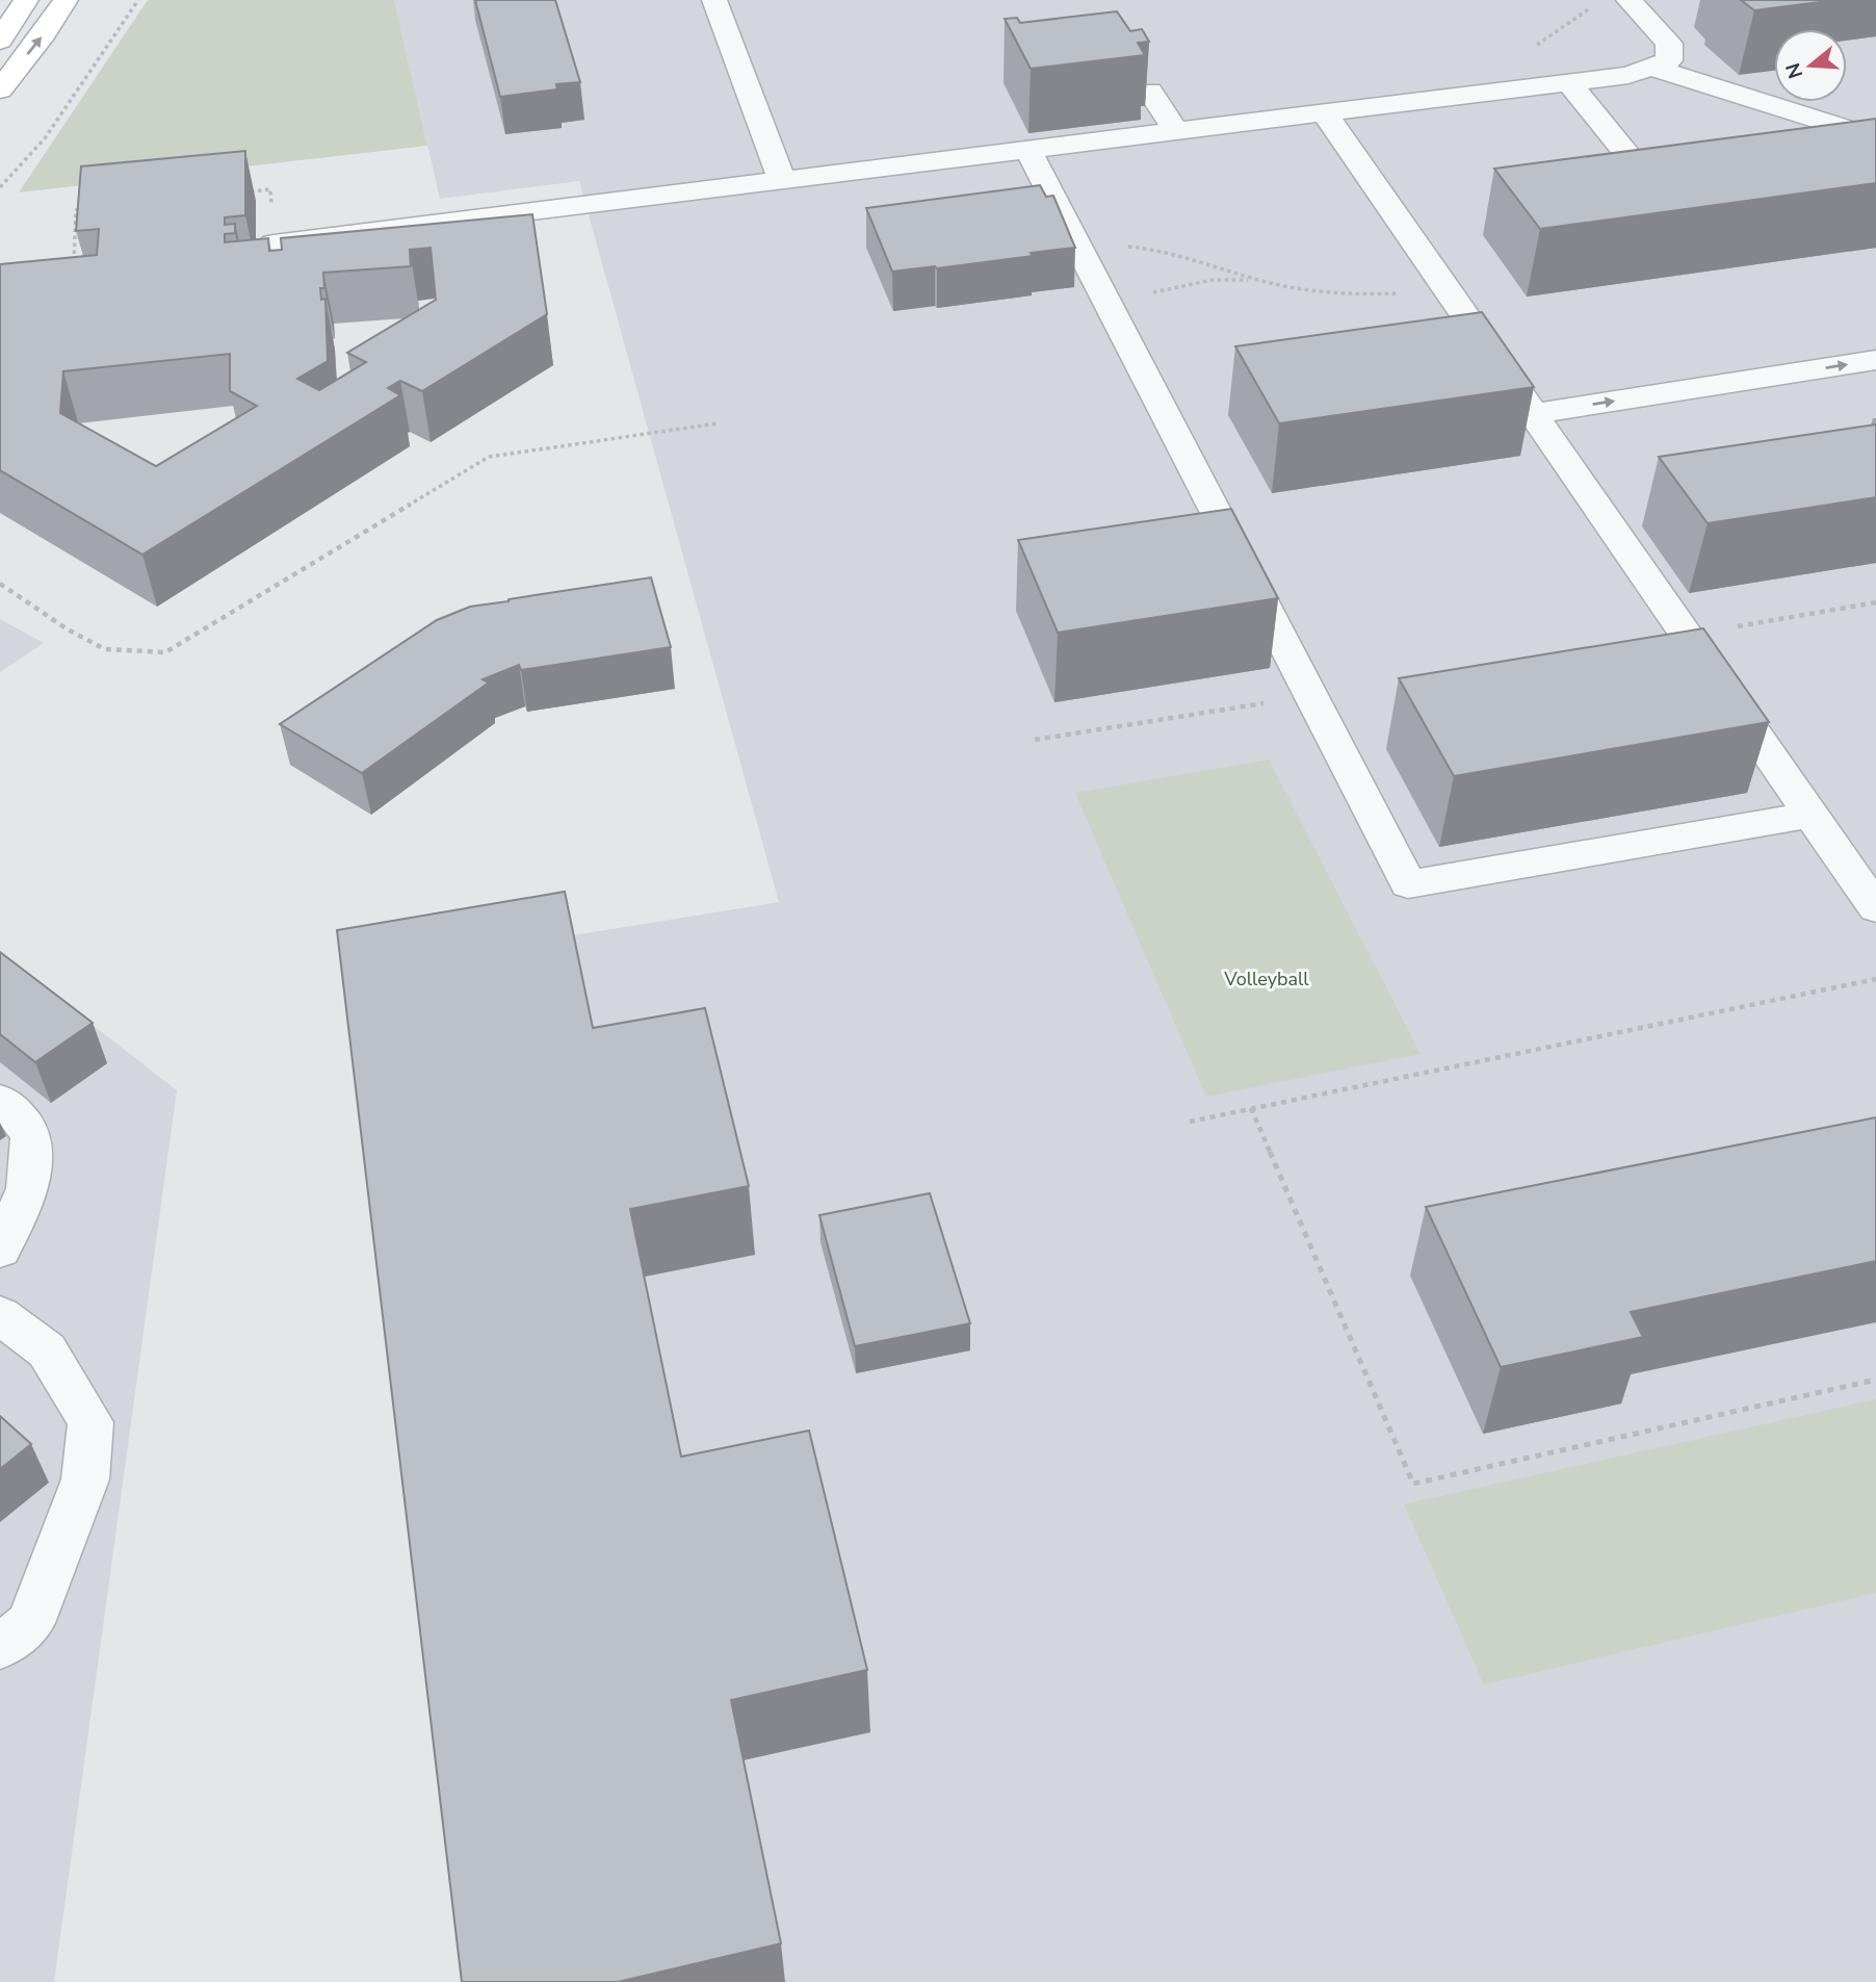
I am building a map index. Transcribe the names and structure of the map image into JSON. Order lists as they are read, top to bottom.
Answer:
{
  "parks": ["Volleyball"],
  "north": "left"
}
